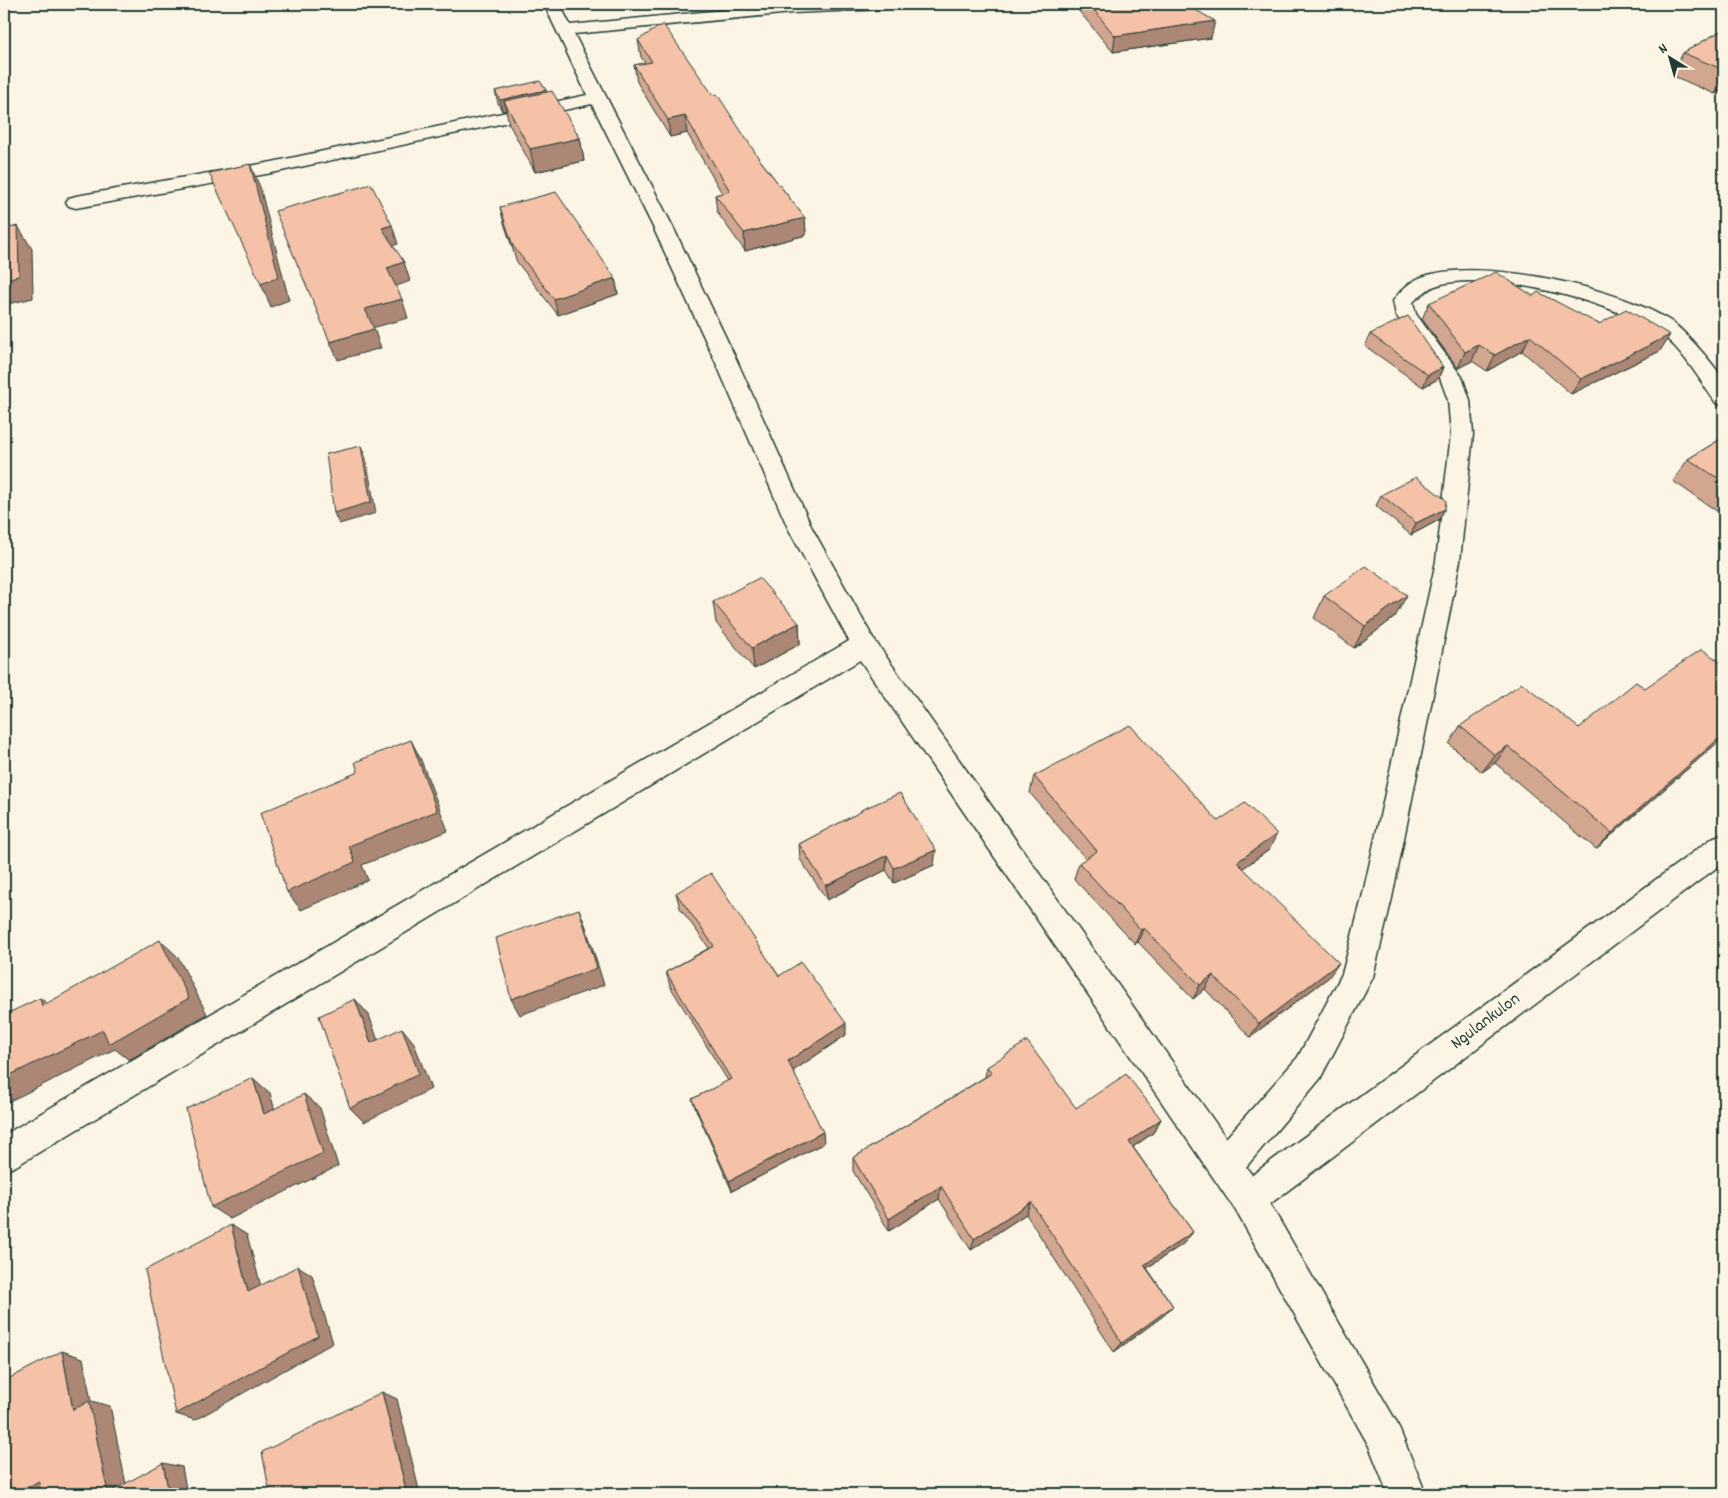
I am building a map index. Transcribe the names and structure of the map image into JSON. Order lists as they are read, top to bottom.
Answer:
{
  "streets": {
    "street": ["Ngulankulon"]
  },
  "north": "top left"
}
